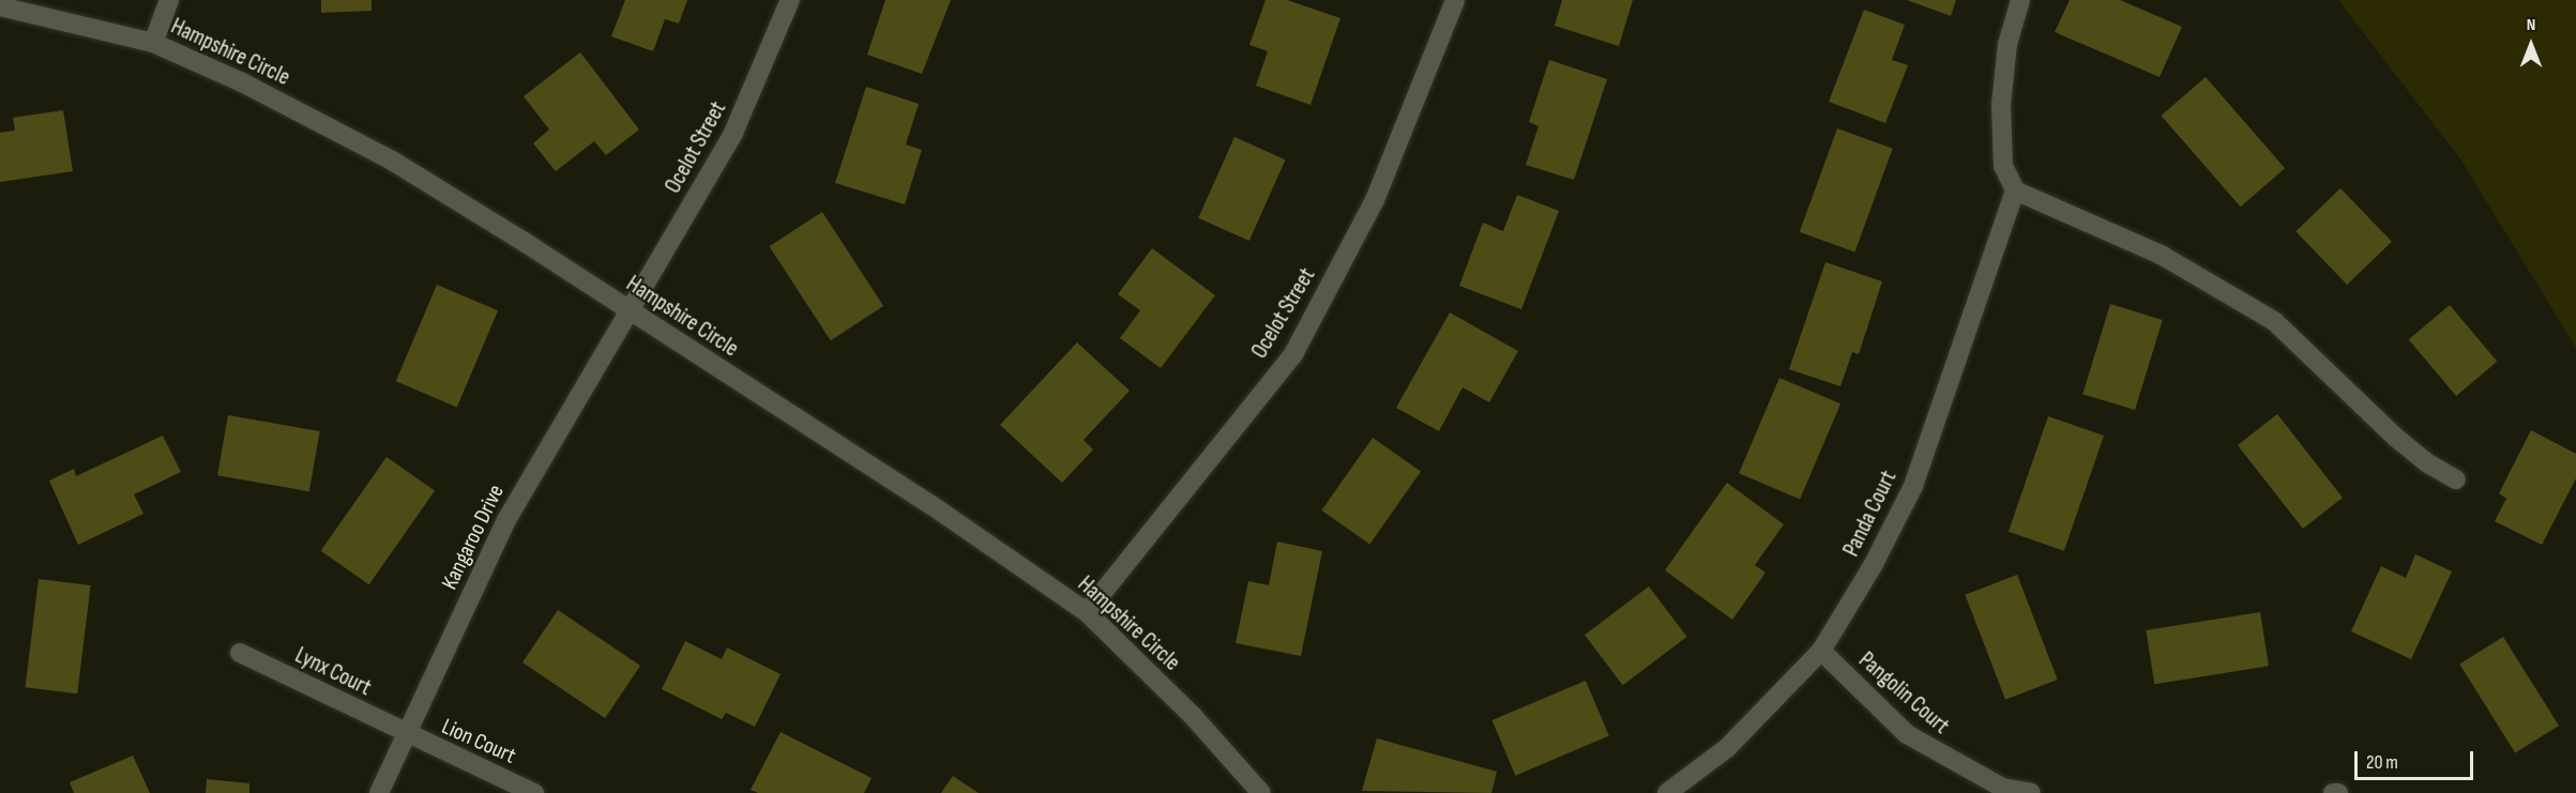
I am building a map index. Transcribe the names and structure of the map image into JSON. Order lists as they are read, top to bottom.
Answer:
{
  "streets": {
    "street": [
      "Hampshire Circle",
      "Ocelot Street",
      "Panda Court",
      "Kangaroo Drive",
      "Lynx Court",
      "Pangolin Court",
      "Lion Court"
    ]
  },
  "crossings": [
    ["Hampshire Circle", "Ocelot Street"],
    ["Hampshire Circle", "Kangaroo Drive"],
    ["Ocelot Street", "Kangaroo Drive"],
    ["Panda Court", "Pangolin Court"],
    ["Kangaroo Drive", "Lynx Court"],
    ["Kangaroo Drive", "Lion Court"],
    ["Lynx Court", "Lion Court"]
  ],
  "scale_bar": "20 m",
  "north": "top"
}
